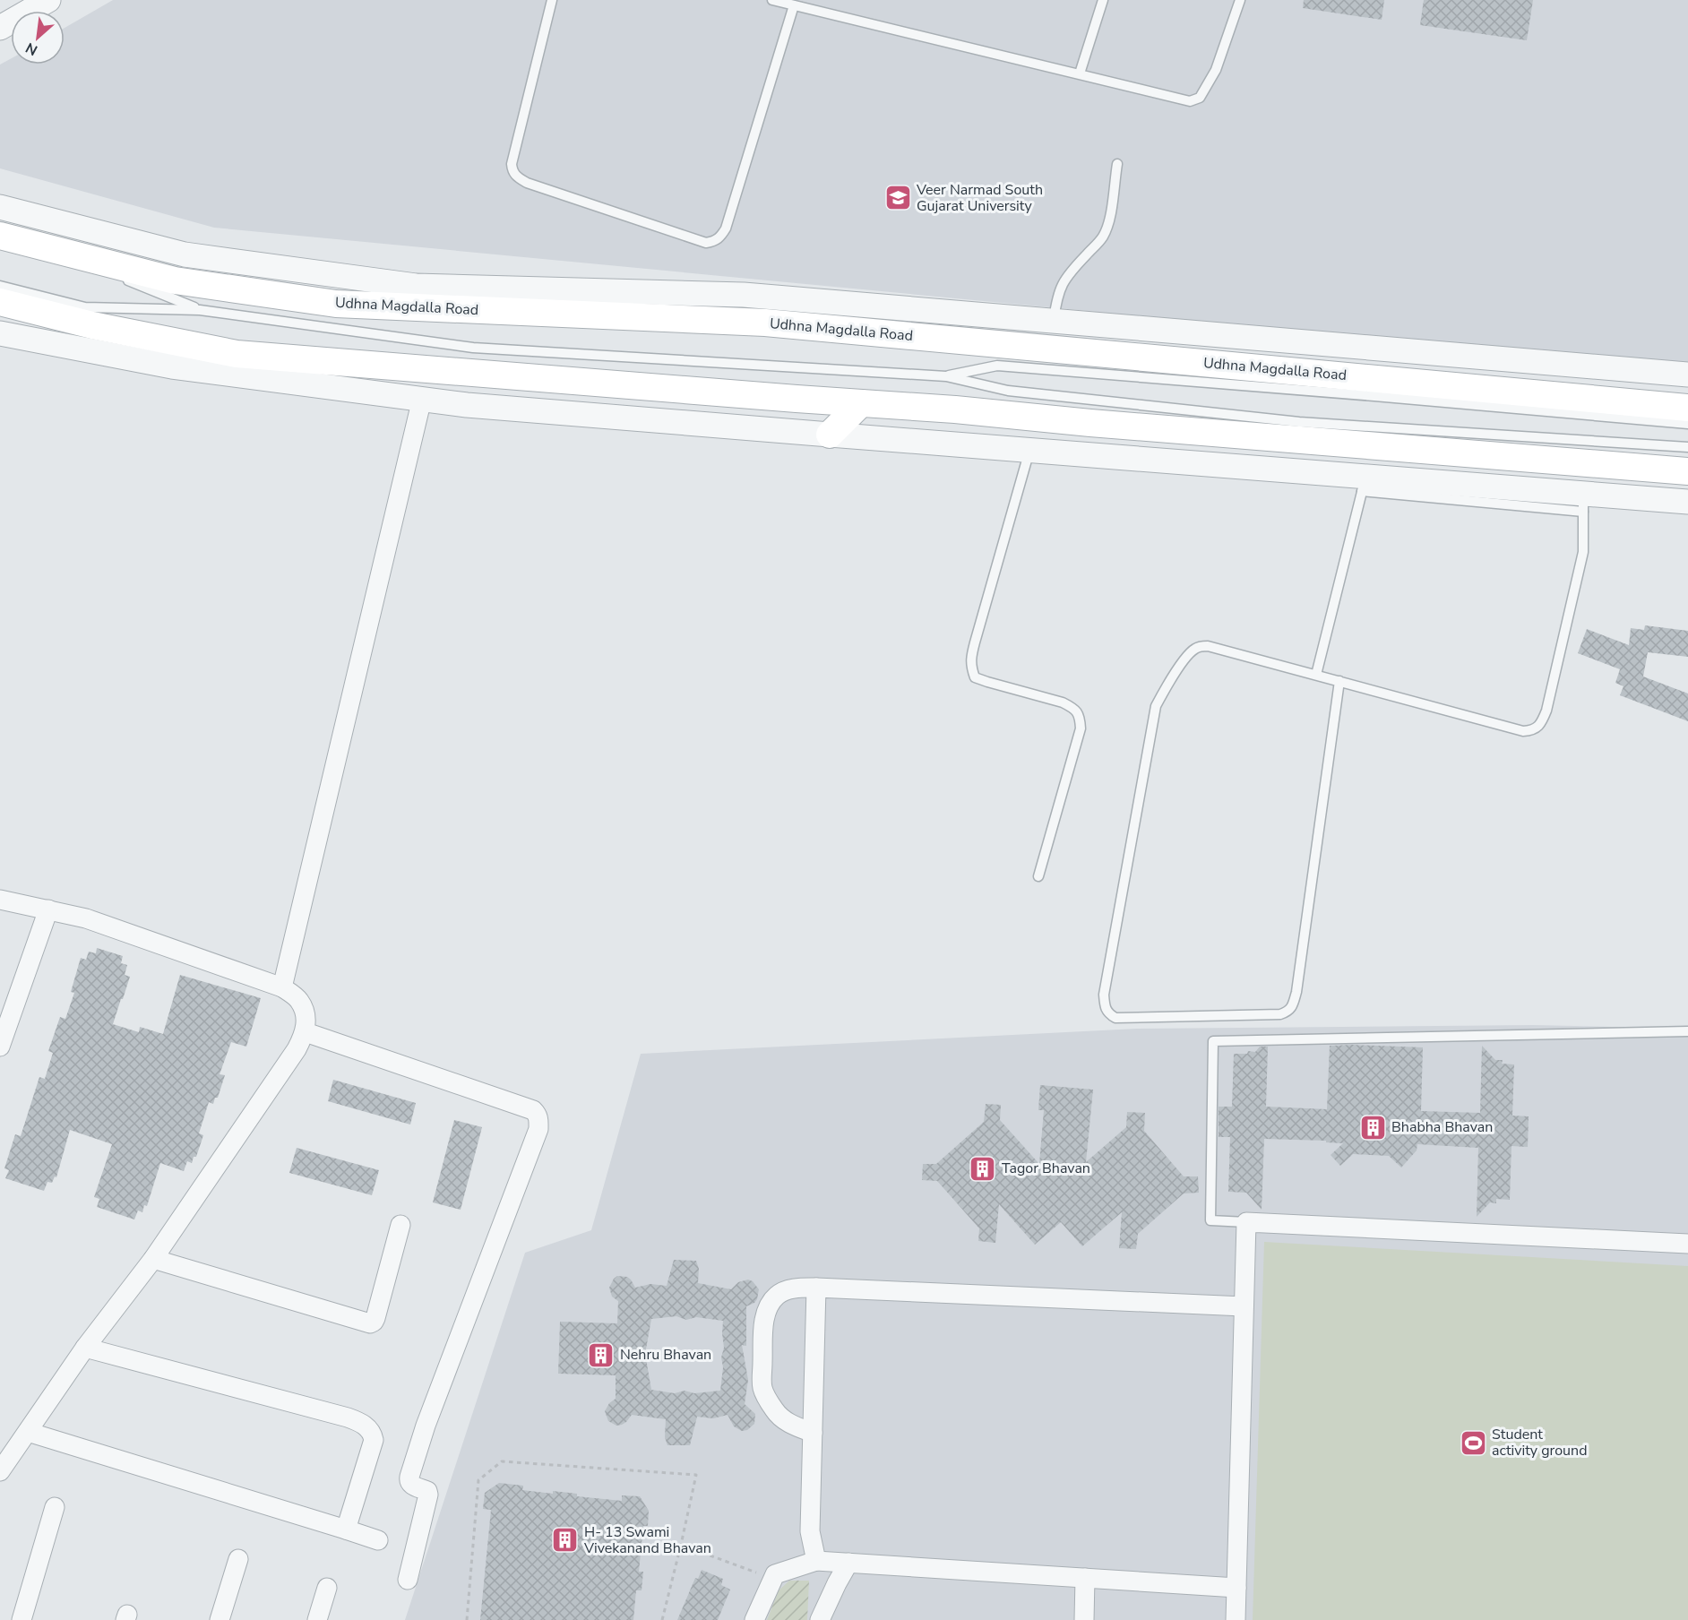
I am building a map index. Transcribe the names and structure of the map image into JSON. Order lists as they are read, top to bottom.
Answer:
{
  "streets": {
    "main road": ["Udhna Magdalla Road"]
  },
  "places": {
    "school or university": ["Veer Narmad South Gujarat University"],
    "building": [
      "Bhabha Bhavan",
      "Tagor Bhavan",
      "Nehru Bhavan",
      "H- 13 Swami Vivekanand Bhavan"
    ],
    "sports": ["Student activity ground"]
  },
  "north": "bottom left"
}
